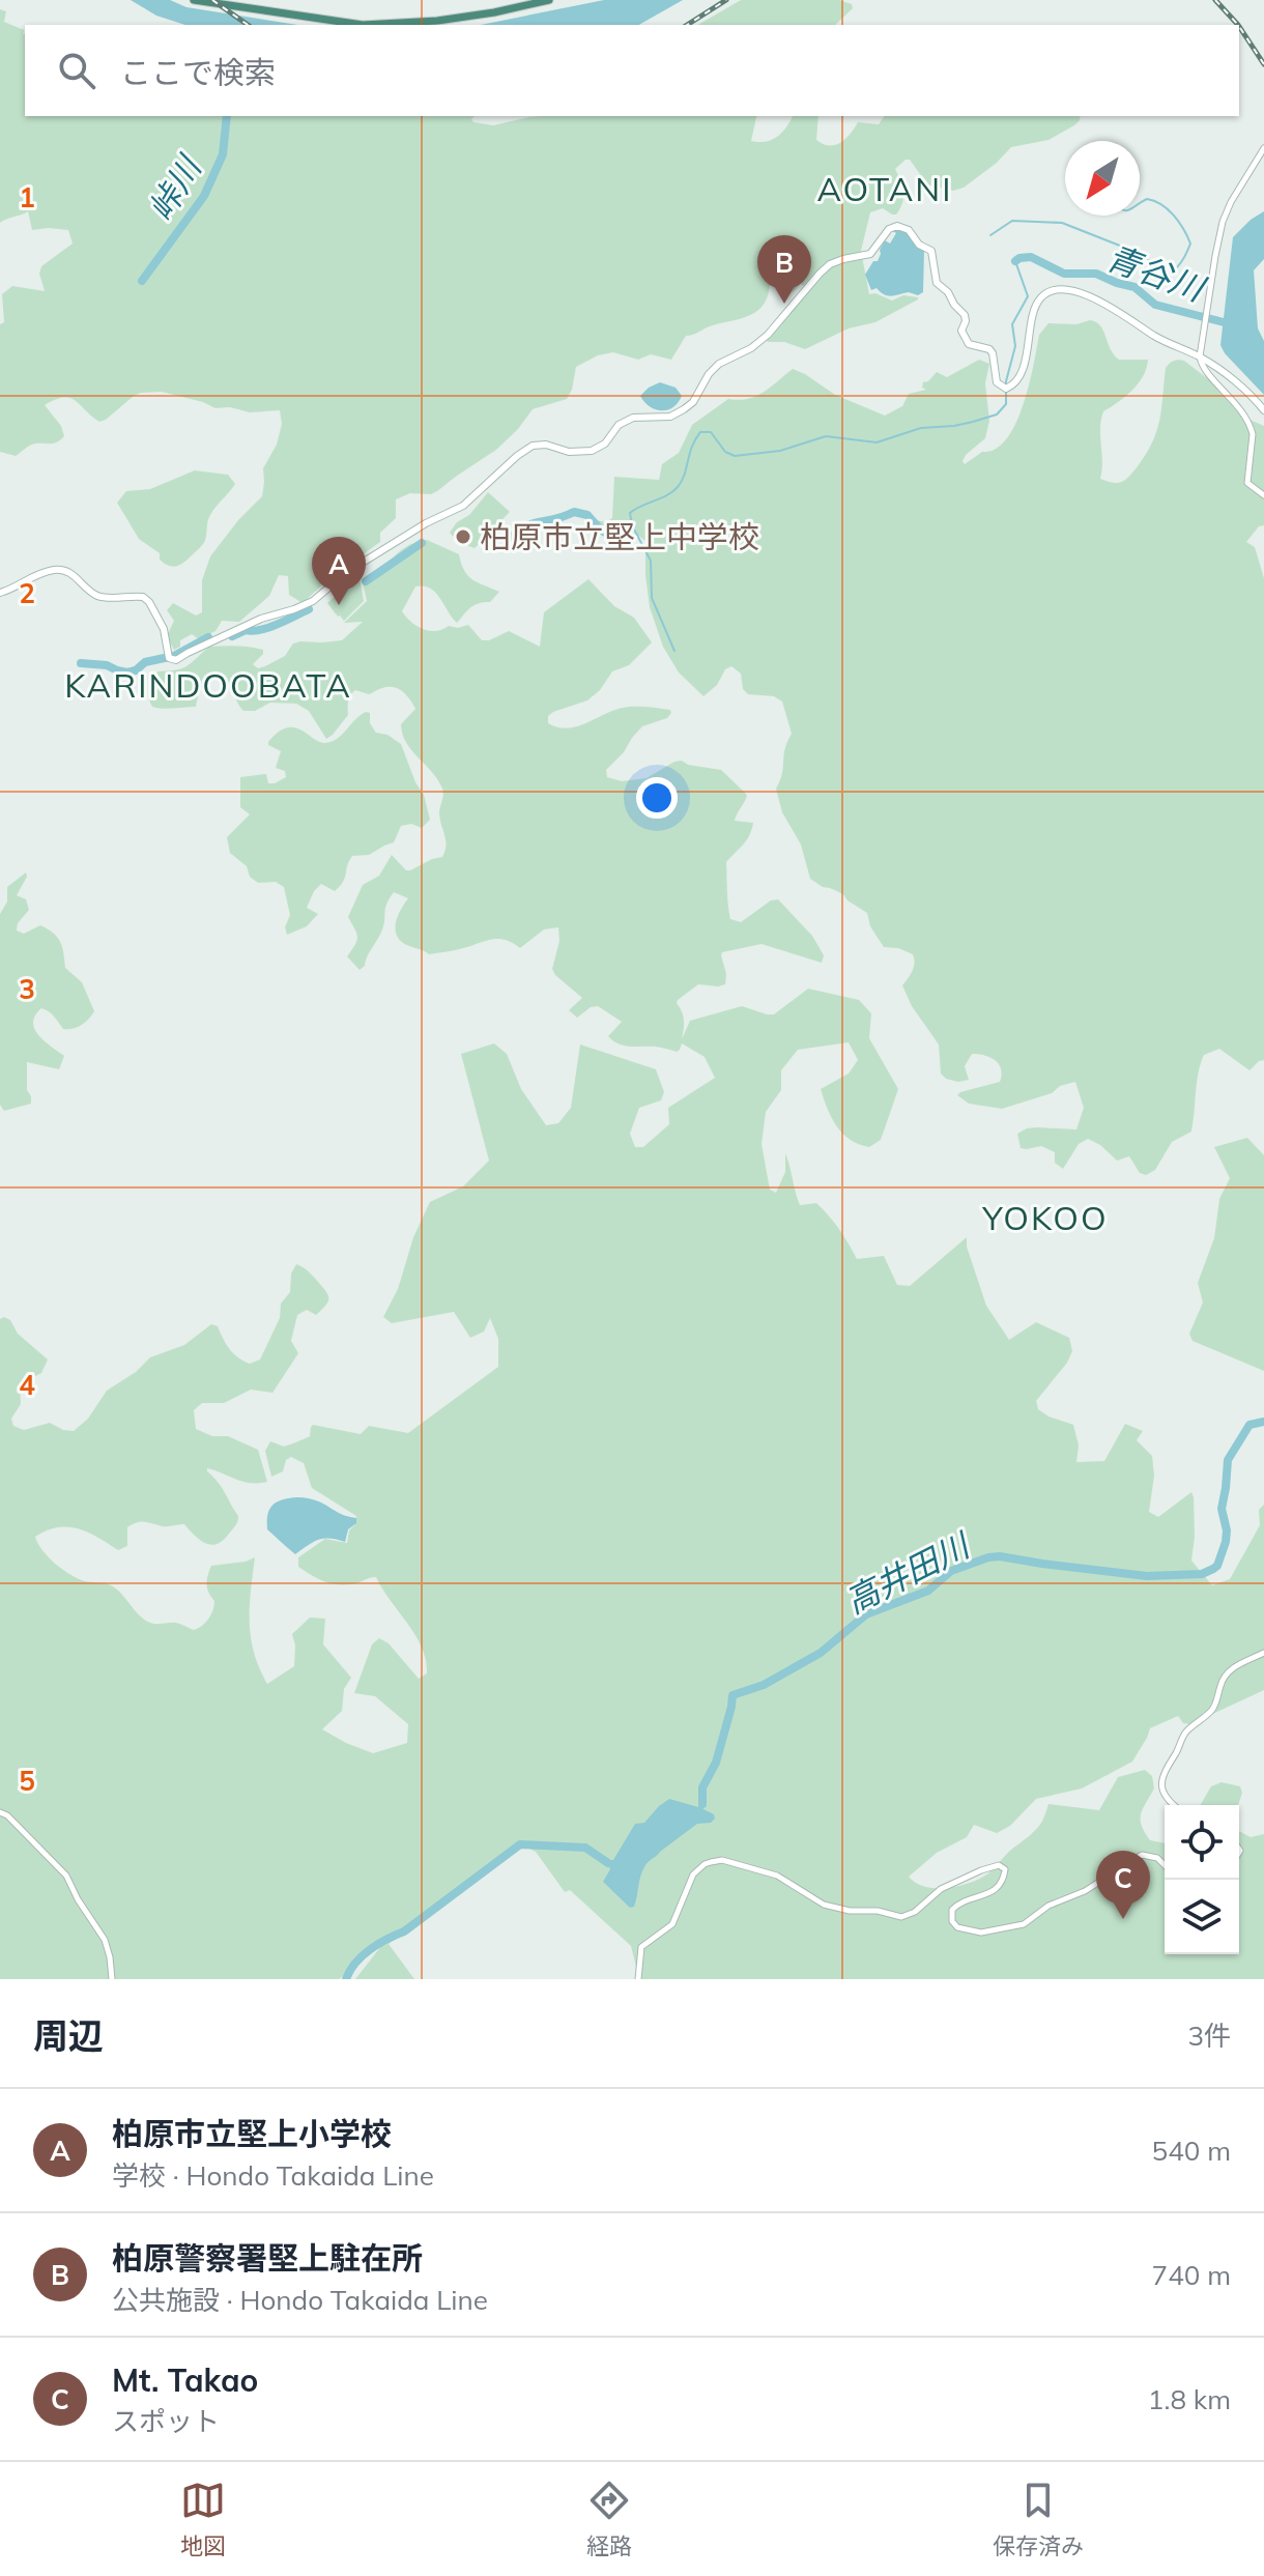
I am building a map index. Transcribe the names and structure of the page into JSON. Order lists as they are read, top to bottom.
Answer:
{
  "districts": ["AOTANI", "KARINDOOBATA", "YOKOO"],
  "water": ["峠川", "青谷川", "高井田川"],
  "places": ["柏原市立堅上中学校"],
  "north": "bottom left",
  "page": {
    "search": "ここで検索",
    "pins": ["B", "A", "C"],
    "heading": ["周辺", "3件"],
    "list": [
      {
        "mark": "A",
        "name": "柏原市立堅上小学校",
        "note": "学校 · Hondo Takaida Line",
        "value": "540 m"
      },
      {
        "mark": "B",
        "name": "柏原警察署堅上駐在所",
        "note": "公共施設 · Hondo Takaida Line",
        "value": "740 m"
      },
      {
        "mark": "C",
        "name": "Mt. Takao",
        "note": "スポット",
        "value": "1.8 km"
      }
    ],
    "nav": ["地図", "経路", "保存済み"]
  },
  "grid": {
    "rows": [
      "1",
      "2",
      "3",
      "4",
      "5"
    ]
  }
}
